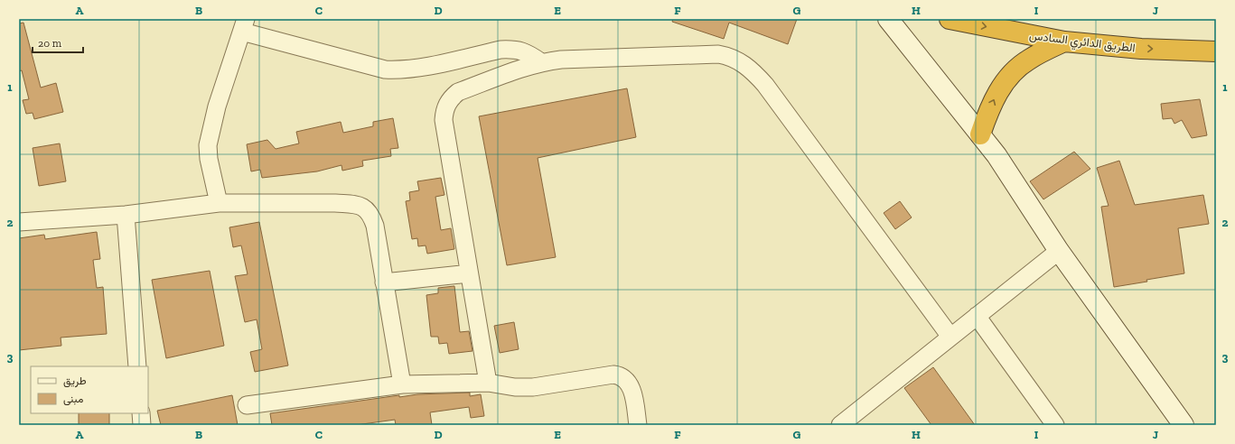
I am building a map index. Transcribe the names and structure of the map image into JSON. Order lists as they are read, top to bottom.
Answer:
{
  "streets": {
    "highway": ["الطريق الدائري السادس"]
  },
  "one_way": ["الطريق الدائري السادس"],
  "legend": ["طريق", "مبنى"],
  "scale_bar": "20 m",
  "grid": {
    "columns": [
      "A",
      "B",
      "C",
      "D",
      "E",
      "F",
      "G",
      "H",
      "I",
      "J"
    ],
    "rows": ["1", "2", "3"]
  }
}
